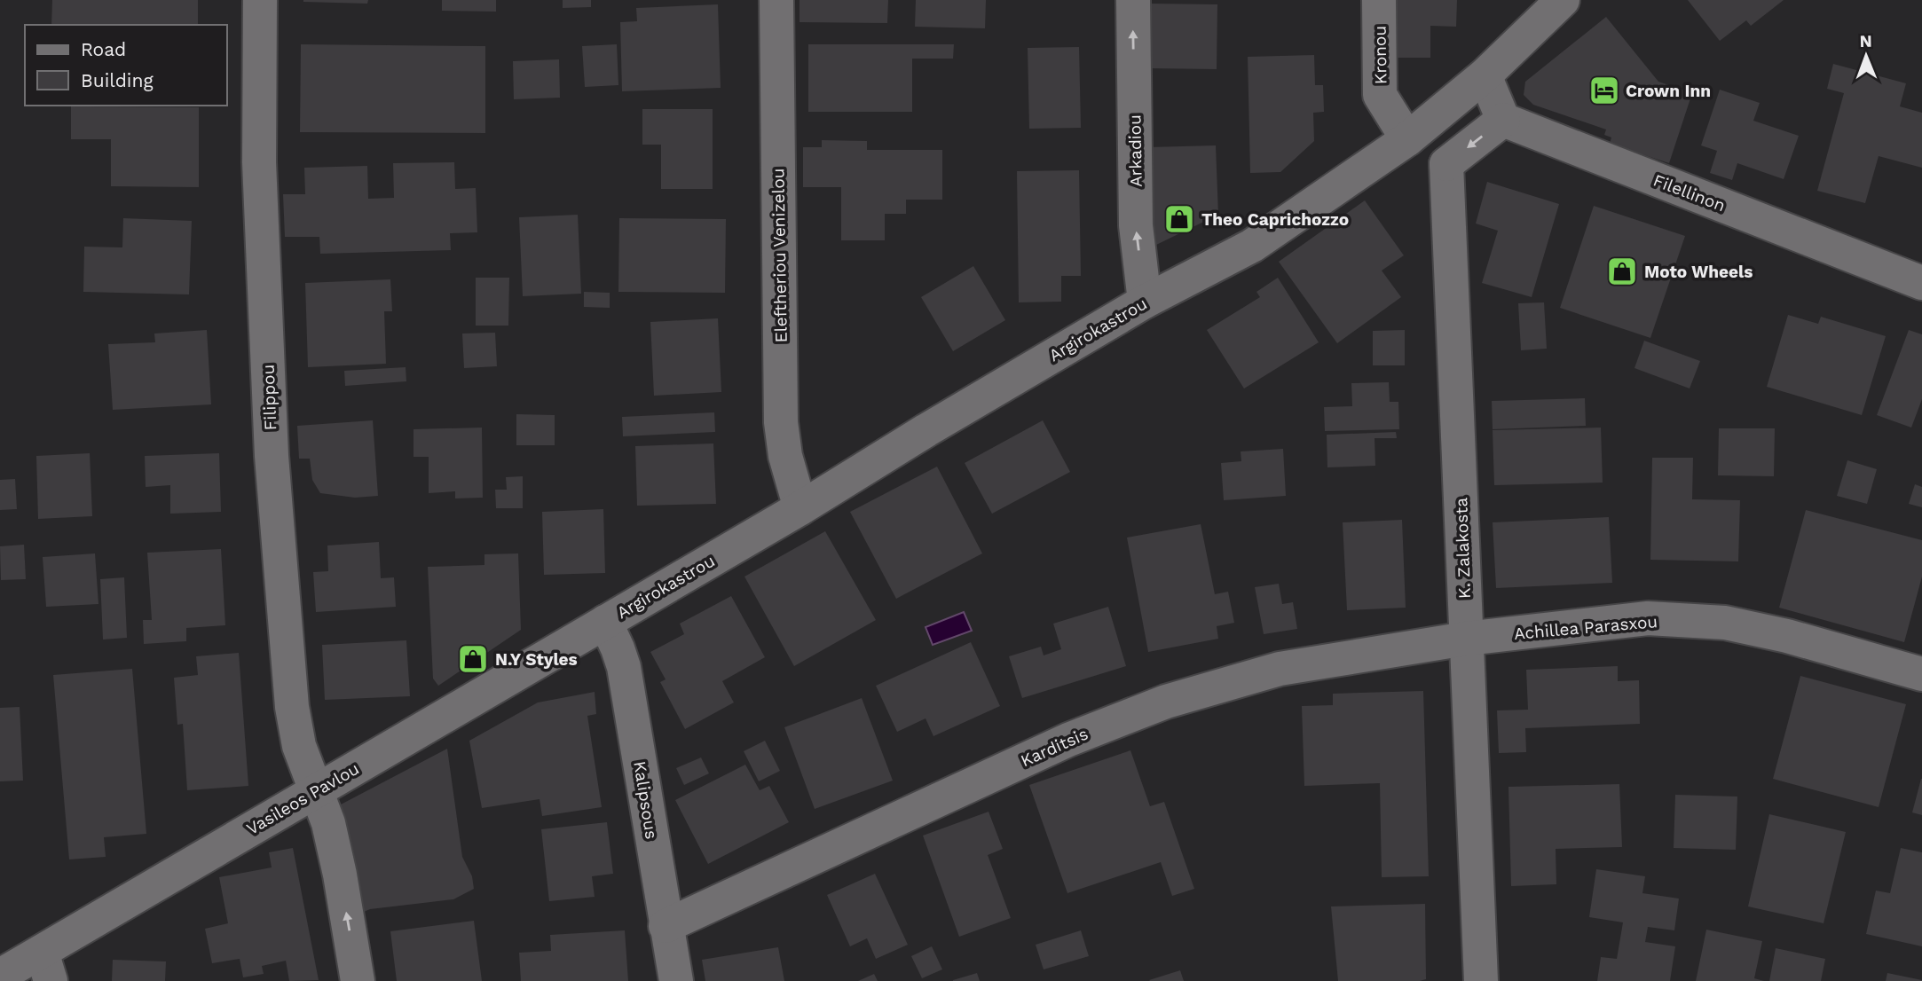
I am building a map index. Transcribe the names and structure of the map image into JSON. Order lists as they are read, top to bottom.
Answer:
{
  "streets": {
    "street": [
      "Kronou",
      "Arkadiou",
      "Filellinon",
      "Eleftheriou Venizelou",
      "Argirokastrou",
      "Filippou",
      "K. Zalakosta",
      "Achillea Parasxou",
      "Karditsis",
      "Vasileos Pavlou",
      "Kalipsous"
    ]
  },
  "crossings": [
    ["Kronou", "Argirokastrou"],
    ["Arkadiou", "Argirokastrou"],
    ["Eleftheriou Venizelou", "Argirokastrou"],
    ["Argirokastrou", "Vasileos Pavlou"],
    ["Argirokastrou", "Kalipsous"],
    ["Filippou", "Vasileos Pavlou"],
    ["K. Zalakosta", "Achillea Parasxou"],
    ["K. Zalakosta", "Karditsis"],
    ["Achillea Parasxou", "Karditsis"],
    ["Karditsis", "Kalipsous"],
    ["Vasileos Pavlou", "Kalipsous"]
  ],
  "one_way": ["Arkadiou"],
  "places": {
    "hotel": ["Crown Inn"],
    "shop": ["Theo Caprichozzo", "Moto Wheels", "N.Y Styles"]
  },
  "legend": ["Road", "Building"],
  "north": "top"
}
